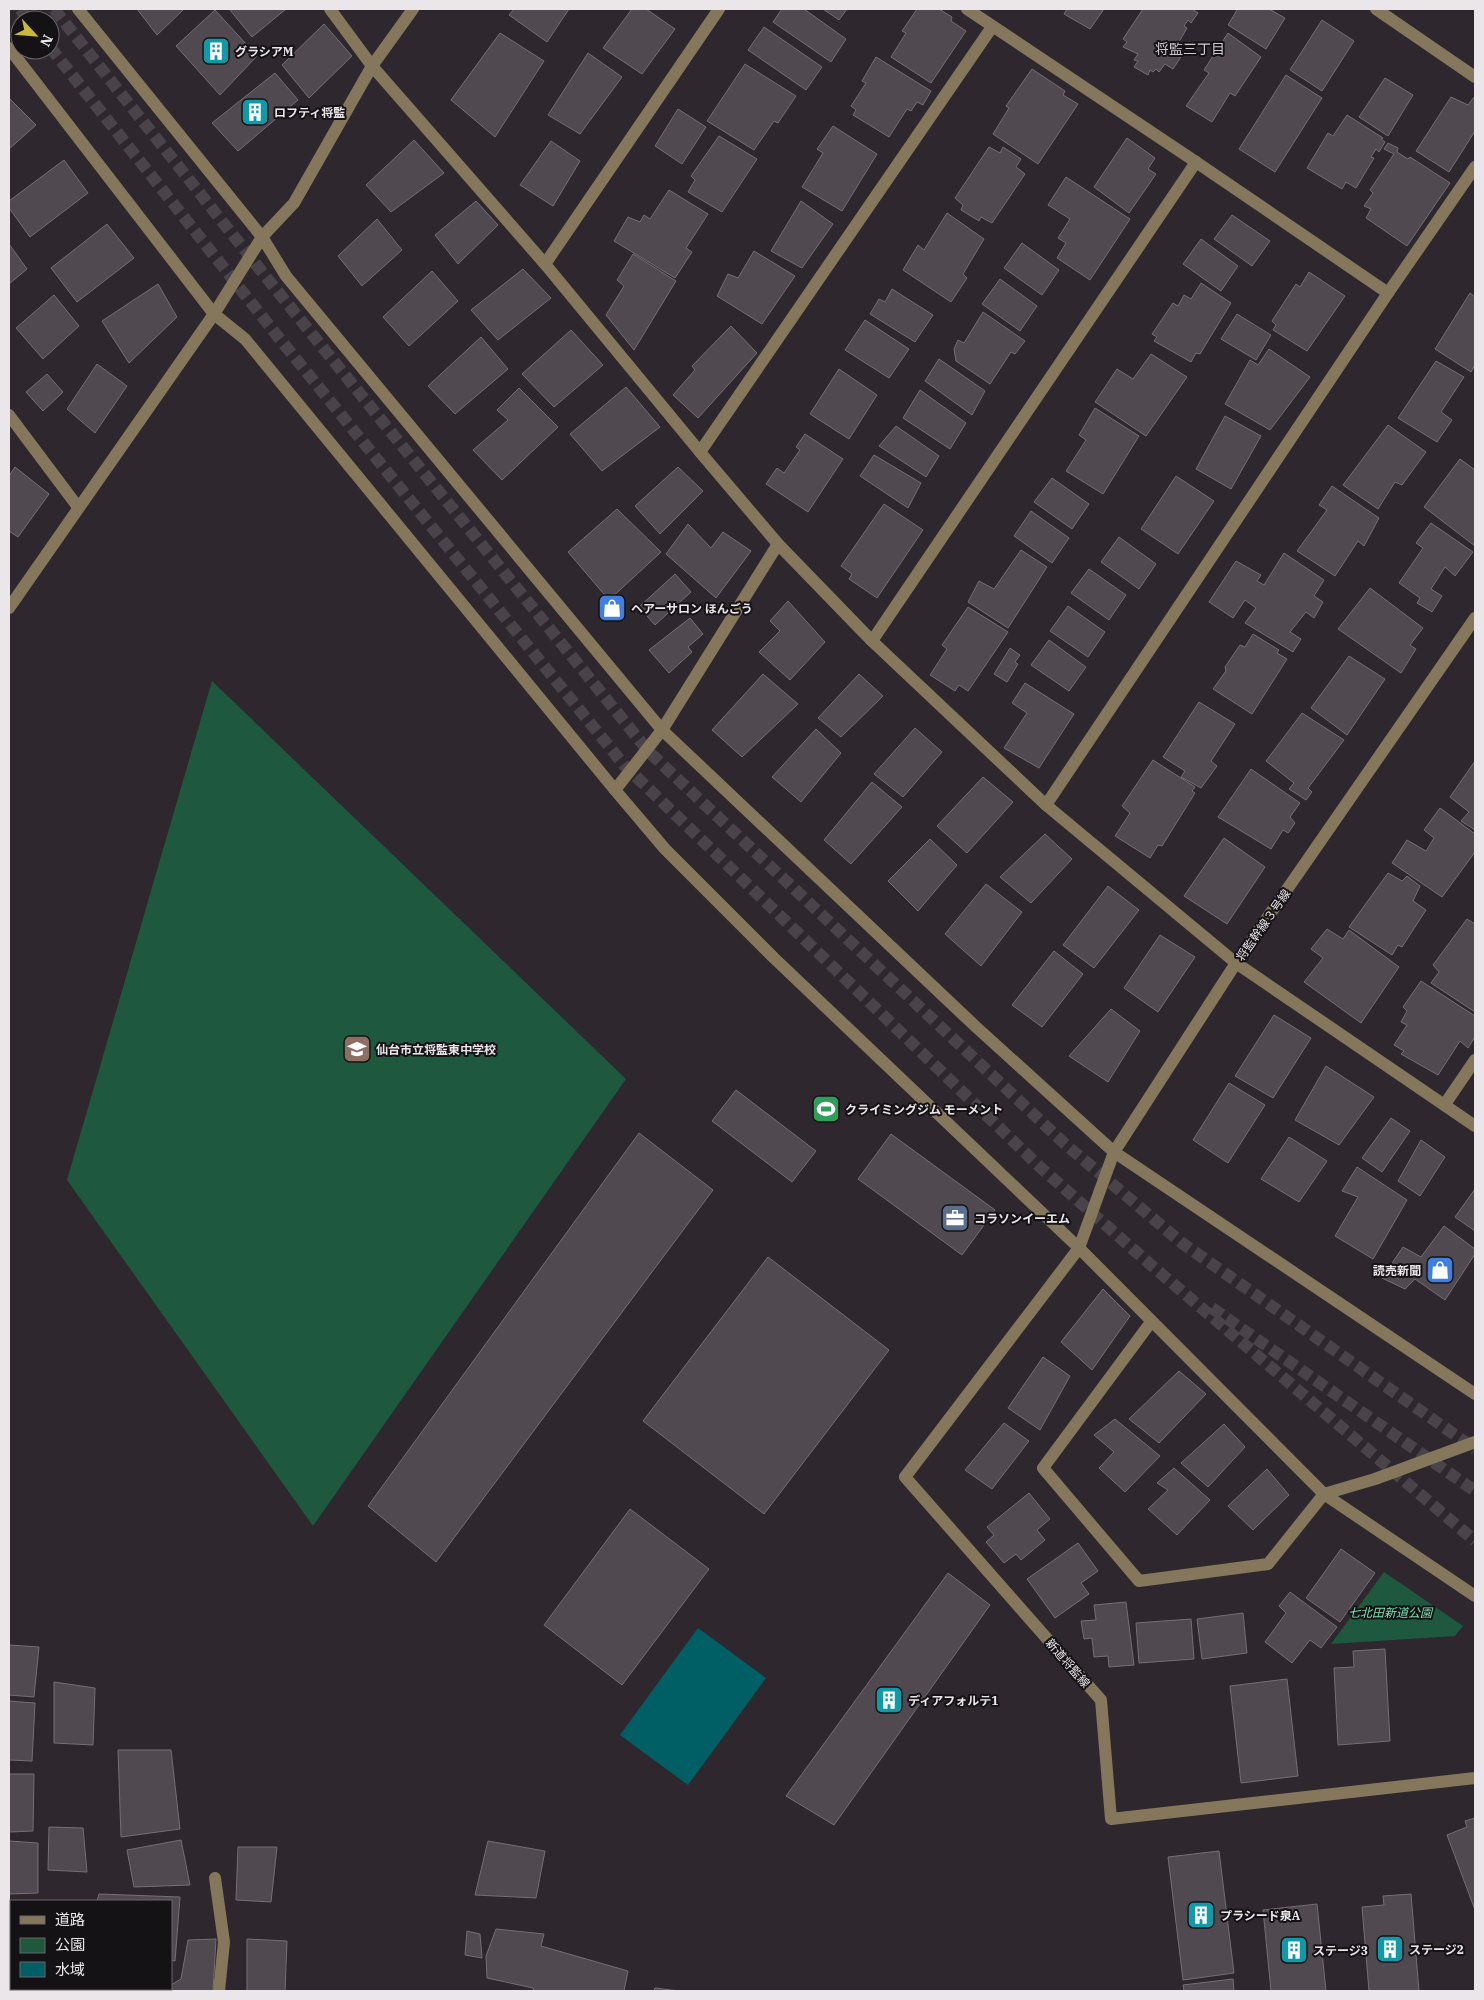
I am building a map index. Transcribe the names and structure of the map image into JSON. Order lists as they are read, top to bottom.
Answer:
{
  "streets": {
    "street": ["将監幹線３号線", "新道将監線"]
  },
  "crossings": [
    ["将監幹線３号線", "新道将監線"]
  ],
  "districts": ["将監三丁目"],
  "parks": ["七北田新道公園"],
  "places": {
    "building": [
      "グラシアM",
      "ロフティ将監",
      "ディアフォルテ1",
      "プラシード泉A",
      "ステージ2",
      "ステージ3"
    ],
    "shop": ["ヘアーサロン ほんごう", "読売新聞"],
    "school or university": ["仙台市立将監東中学校"],
    "sports": ["クライミングジム モーメント"],
    "office": ["コラソンイーエム"]
  },
  "legend": ["道路", "公園", "水域"],
  "north": "bottom right"
}
